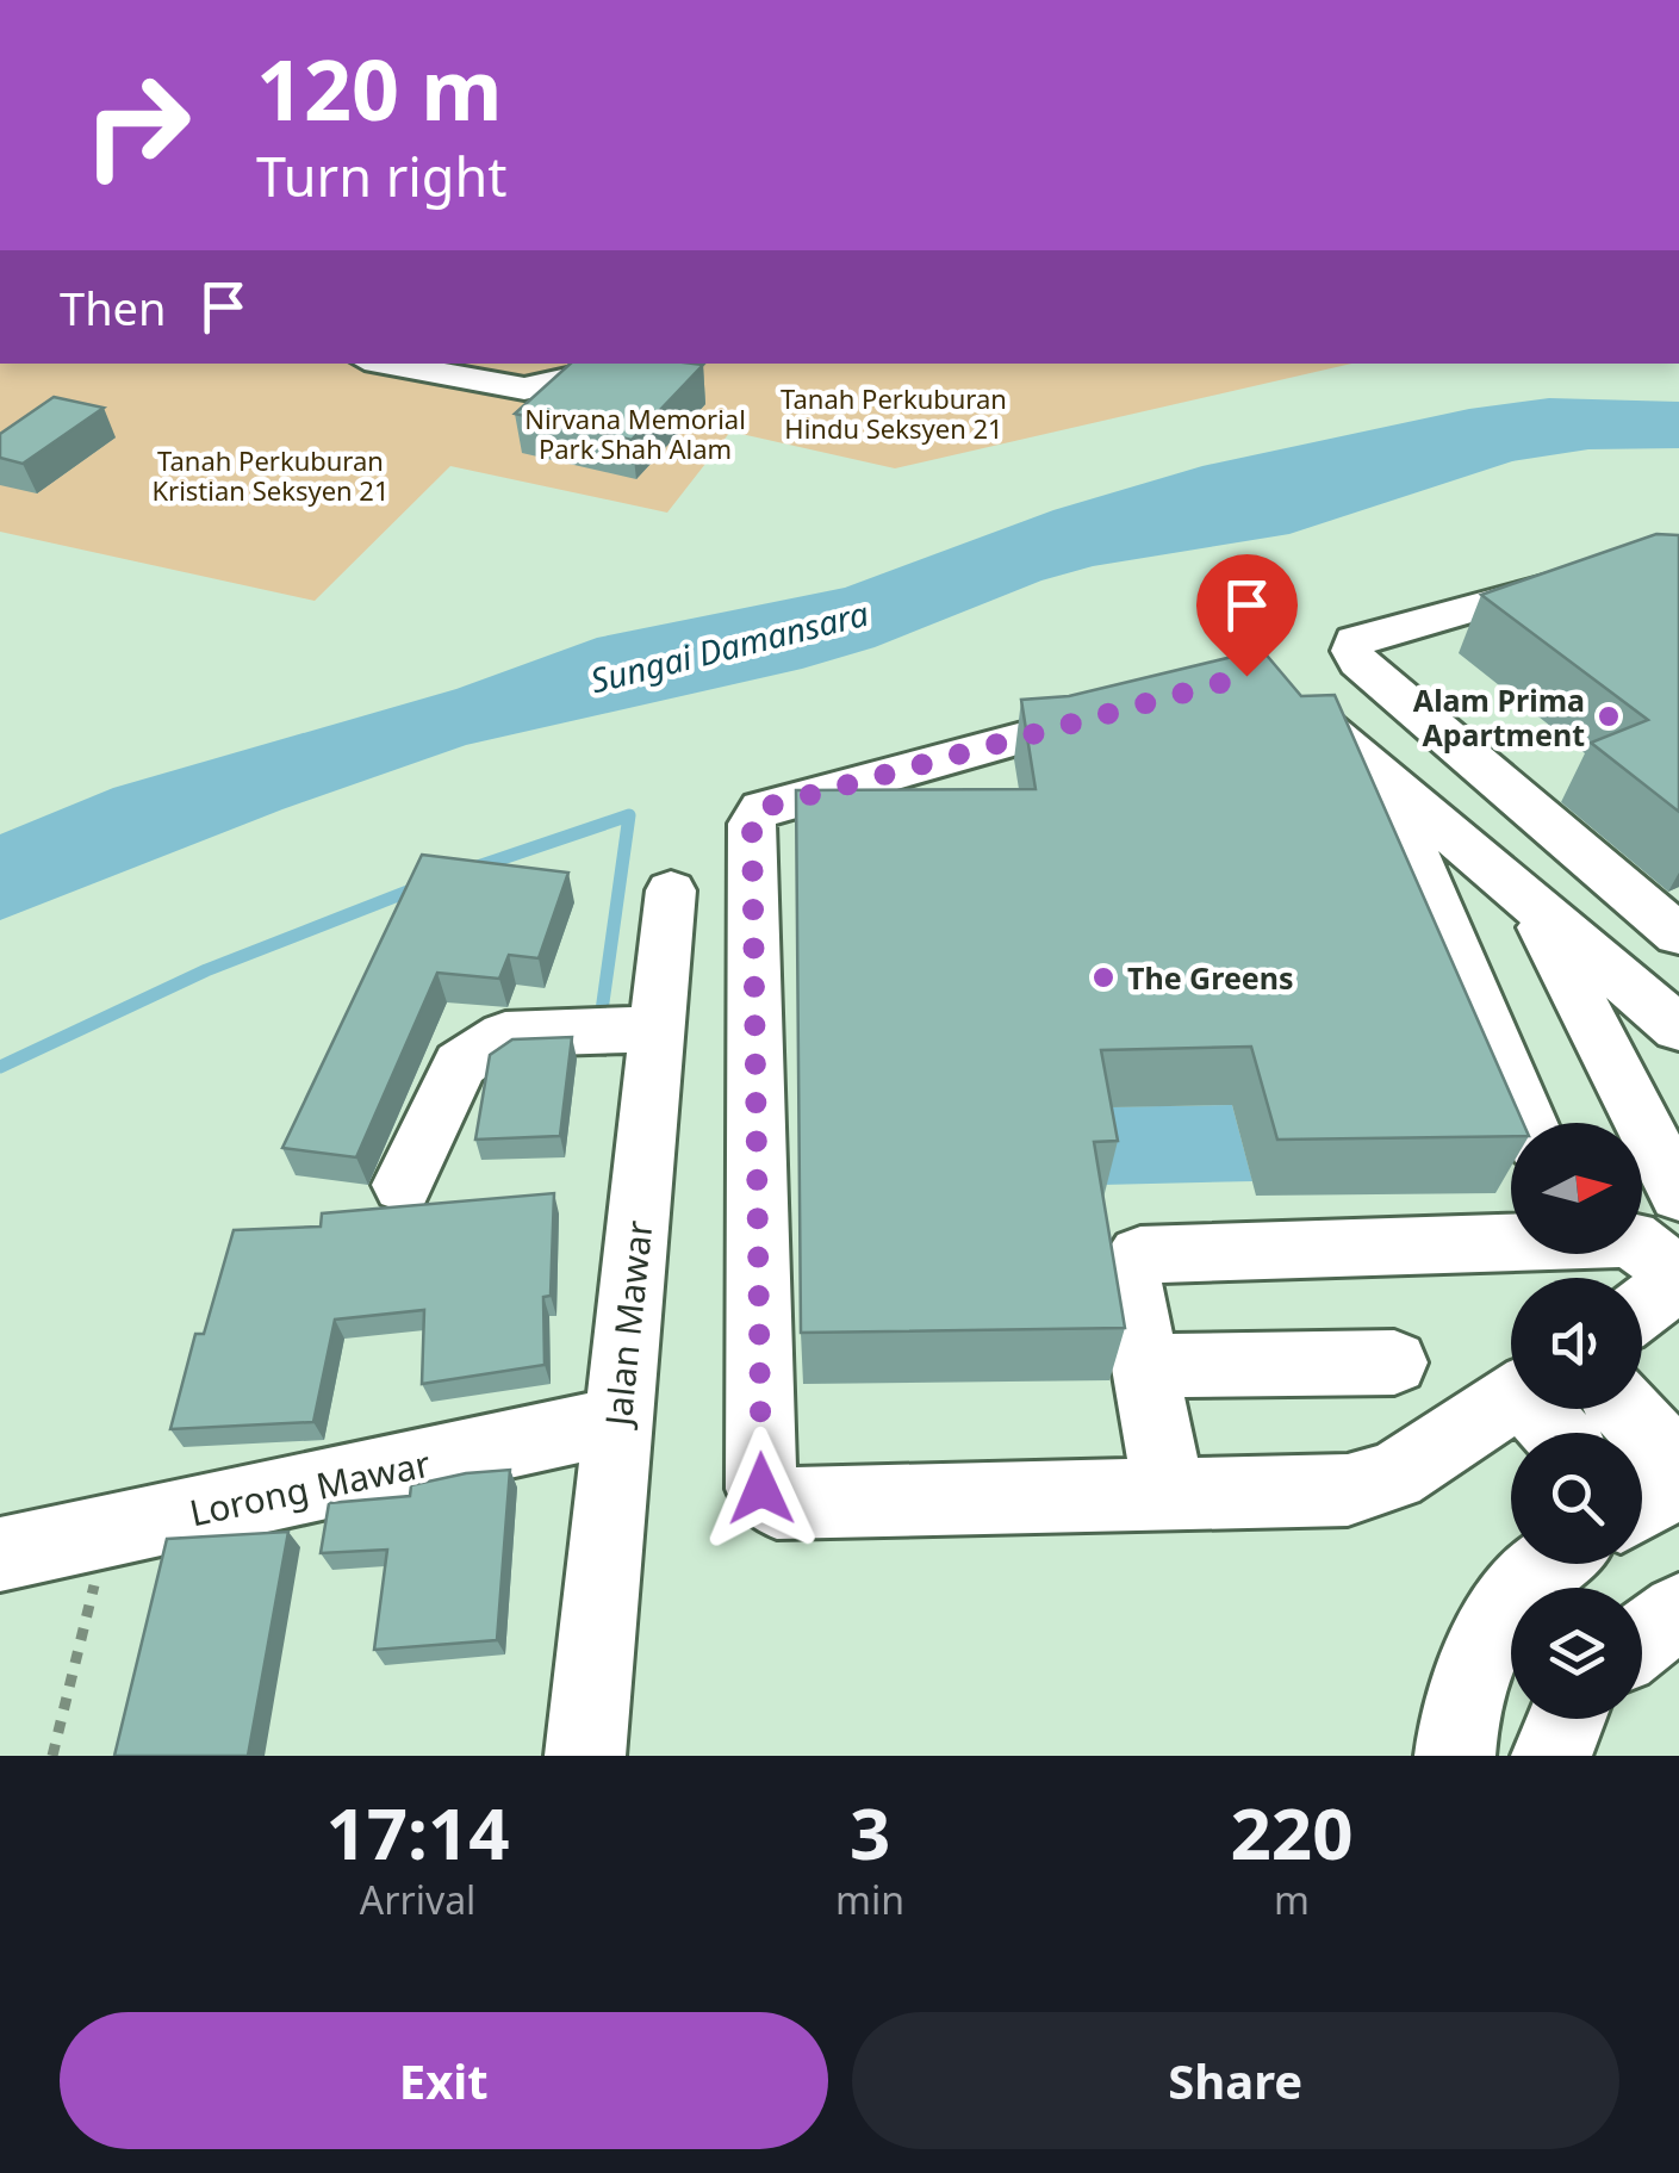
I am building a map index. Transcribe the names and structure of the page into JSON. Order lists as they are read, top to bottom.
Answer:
{
  "streets": {
    "street": ["Jalan Mawar", "Lorong Mawar"]
  },
  "crossings": [
    ["Jalan Mawar", "Lorong Mawar"]
  ],
  "water": ["Sungai Damansara"],
  "parks": ["Tanah Perkuburan Hindu Seksyen 21", "Nirvana Memorial Park Shah Alam", "Tanah Perkuburan Kristian Seksyen 21"],
  "places": ["Alam Prima Apartment", "The Greens"],
  "north": "right",
  "page": {
    "turn": ["120 m", "Turn right"],
    "then": "Then",
    "eta": [
      "17:14",
      "Arrival",
      "3",
      "min",
      "220",
      "m"
    ],
    "buttons": ["Exit", "Share"]
  }
}
